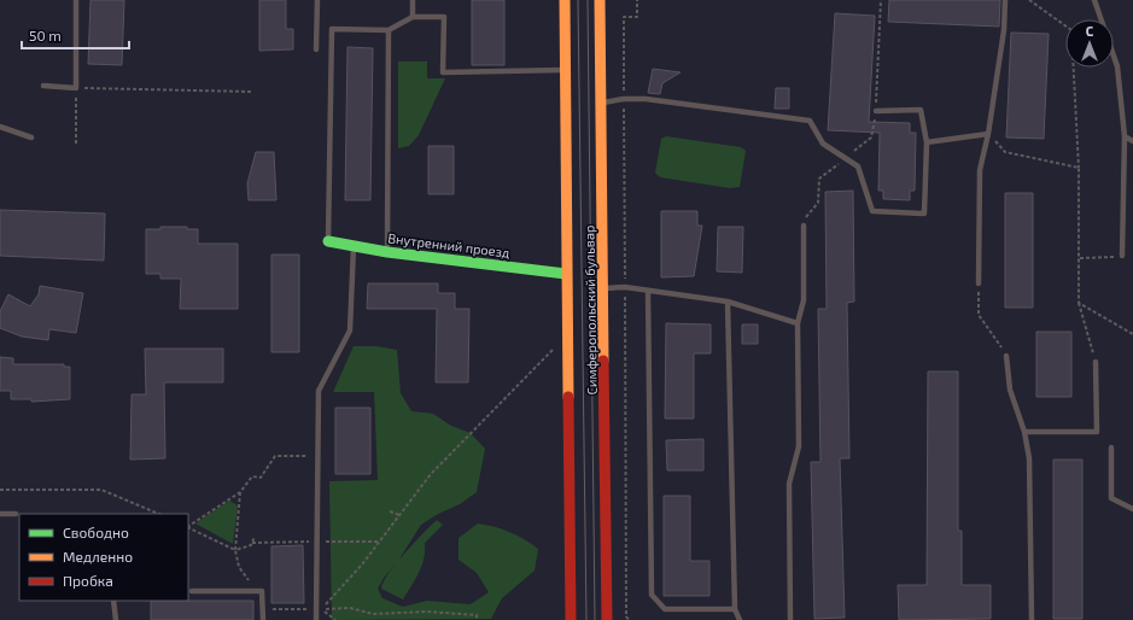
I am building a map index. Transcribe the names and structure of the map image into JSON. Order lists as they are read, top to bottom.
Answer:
{
  "streets": {
    "main road": ["Внутренний проезд", "Симферопольский бульвар"]
  },
  "crossings": [
    ["Внутренний проезд", "Симферопольский бульвар"]
  ],
  "legend": ["Свободно", "Медленно", "Пробка"],
  "scale_bar": "50 m",
  "north": "top"
}
